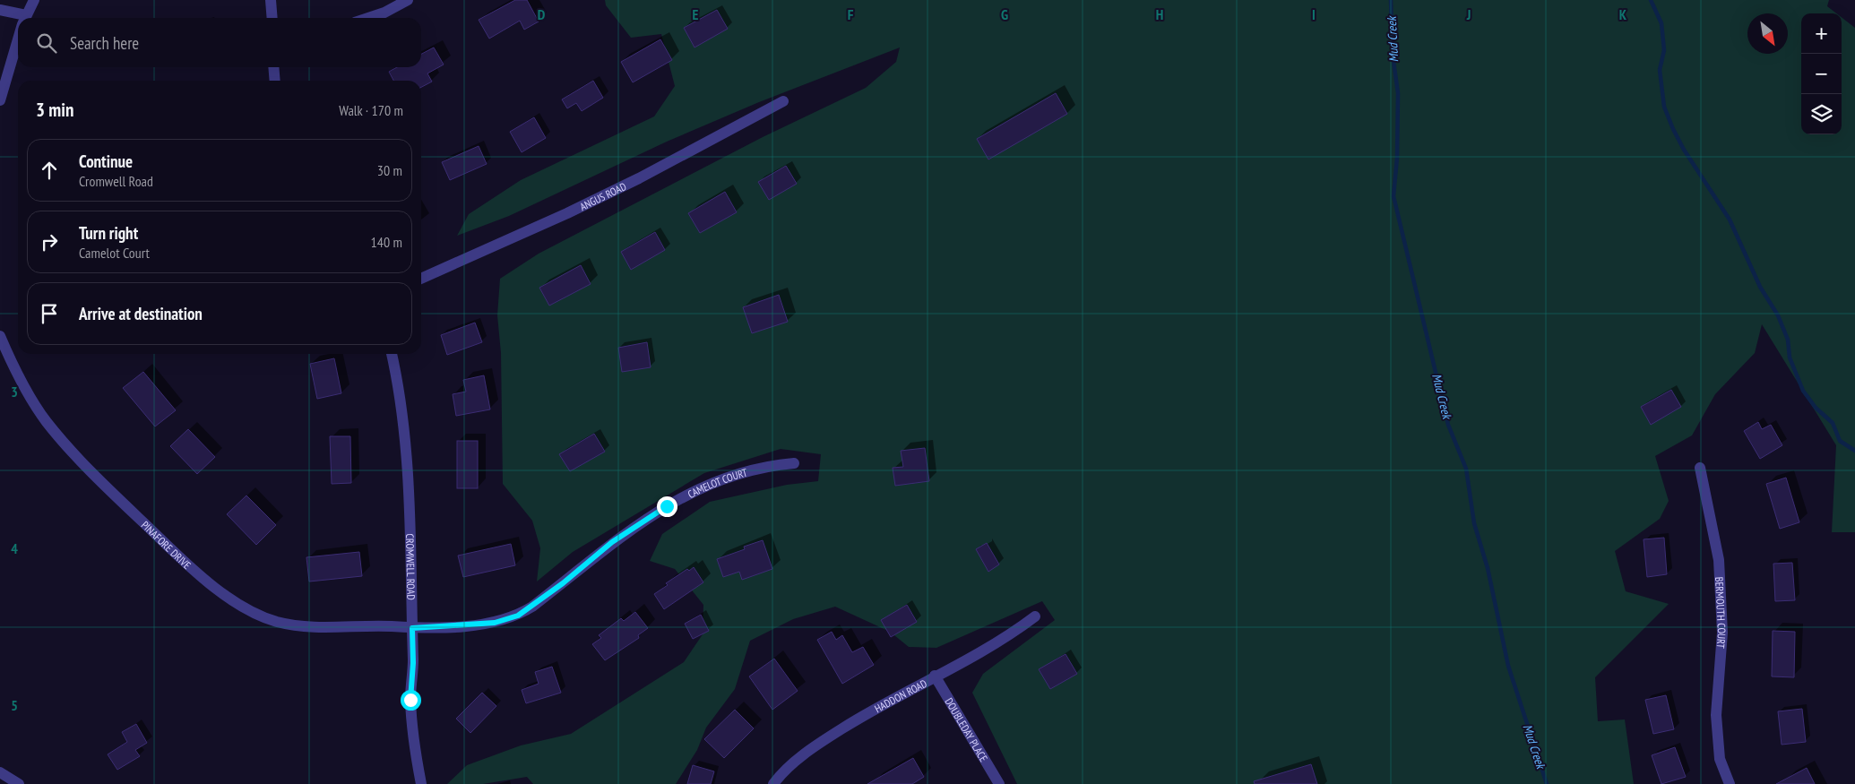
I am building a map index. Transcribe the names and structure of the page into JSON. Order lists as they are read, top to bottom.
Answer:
{
  "streets": {
    "street": [
      "ANGUS ROAD",
      "CAMELOT COURT",
      "PINAFORE DRIVE",
      "CROMWELL ROAD",
      "BERMOUTH COURT",
      "HADDON ROAD",
      "DOUBLEDAY PLACE"
    ]
  },
  "crossings": [
    ["CAMELOT COURT", "PINAFORE DRIVE"],
    ["CAMELOT COURT", "CROMWELL ROAD"],
    ["PINAFORE DRIVE", "CROMWELL ROAD"],
    ["HADDON ROAD", "DOUBLEDAY PLACE"]
  ],
  "water": ["Mud Creek"],
  "north": "bottom right",
  "page": {
    "map_buttons": ["+", "−"],
    "search": "Search here",
    "heading": ["3 min", "Walk · 170 m"],
    "list": [
      ["Continue", "Cromwell Road", "30 m"],
      ["Turn right", "Camelot Court", "140 m"],
      "Arrive at destination"
    ]
  },
  "grid": {
    "columns": [
      "D",
      "E",
      "F",
      "G",
      "H",
      "I",
      "J",
      "K"
    ],
    "rows": ["3", "4", "5"]
  }
}
